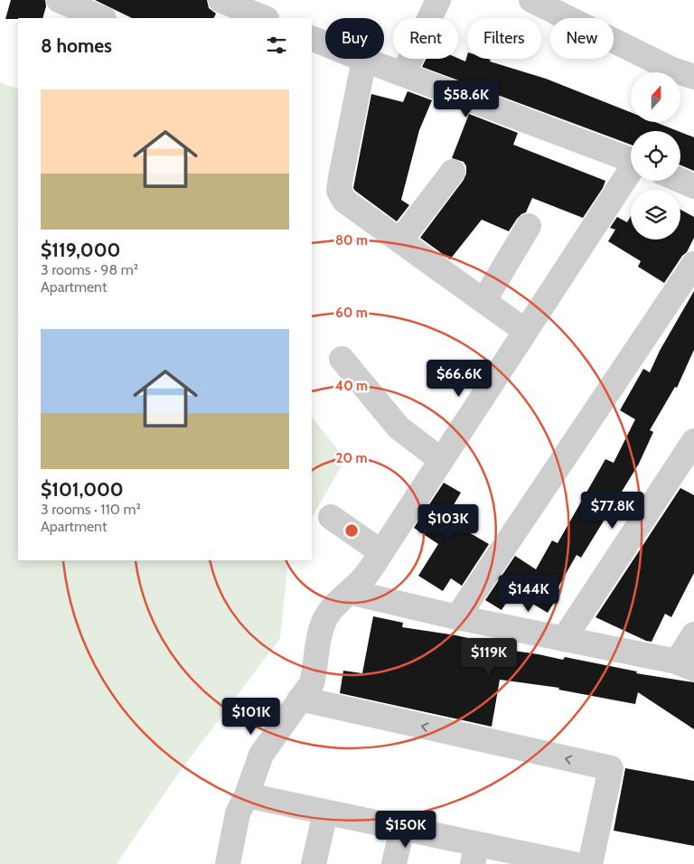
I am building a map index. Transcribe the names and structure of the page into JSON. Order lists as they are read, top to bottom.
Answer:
{
  "north": "top",
  "page": {
    "chip": [
      "Buy",
      "Rent",
      "Filters",
      "New"
    ],
    "heading": "8 homes",
    "list": [
      {
        "name": "$119,000",
        "note": "3 rooms · 98 m² · Apartment"
      },
      {
        "name": "$101,000",
        "note": "3 rooms · 110 m² · Apartment"
      }
    ],
    "price": [
      "$58.6K",
      "$66.6K",
      "$77.8K",
      "$103K",
      "$144K",
      "$119K",
      "$101K",
      "$150K"
    ]
  },
  "rings": [
    "80 m",
    "60 m",
    "40 m",
    "20 m"
  ]
}
